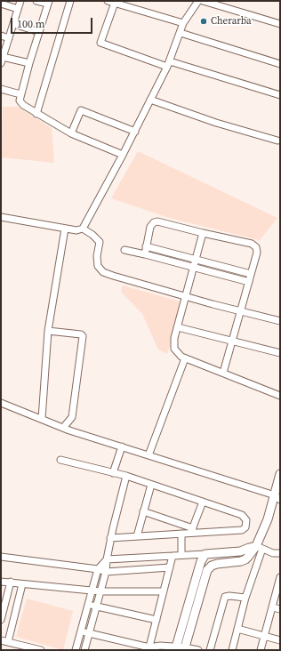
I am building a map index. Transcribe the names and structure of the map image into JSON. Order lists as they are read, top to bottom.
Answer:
{
  "places": ["Cherarba"],
  "scale_bar": "100 m"
}
